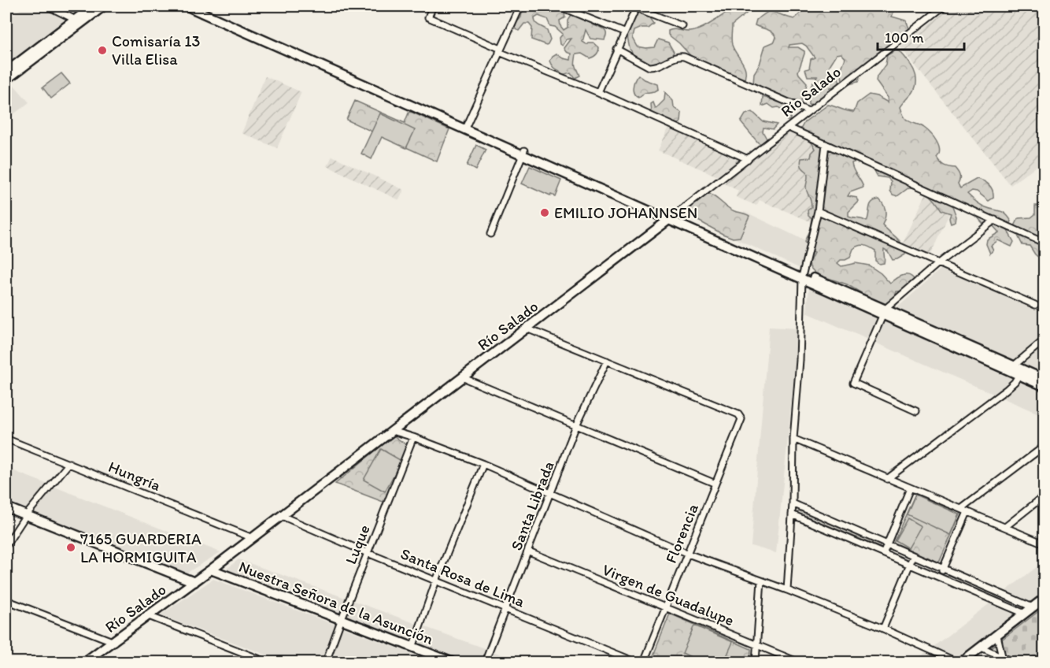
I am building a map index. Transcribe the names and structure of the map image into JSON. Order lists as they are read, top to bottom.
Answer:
{
  "streets": {
    "main road": ["Río Salado", "Nuestra Señora de la Asunción"],
    "street": [
      "Hungría",
      "Santa Librada",
      "Florencia",
      "Luque",
      "Santa Rosa de Lima",
      "Virgen de Guadalupe"
    ]
  },
  "crossings": [
    ["Río Salado", "Hungría"],
    ["Río Salado", "Santa Rosa de Lima"],
    ["Río Salado", "Nuestra Señora de la Asunción"],
    ["Santa Librada", "Florencia"],
    ["Santa Librada", "Santa Rosa de Lima"],
    ["Santa Librada", "Virgen de Guadalupe"],
    ["Florencia", "Virgen de Guadalupe"],
    ["Luque", "Santa Rosa de Lima"],
    ["Luque", "Nuestra Señora de la Asunción"]
  ],
  "places": ["Comisaría 13 Villa Elisa", "EMILIO JOHANNSEN", "7165 GUARDERIA LA HORMIGUITA"],
  "scale_bar": "100 m"
}
